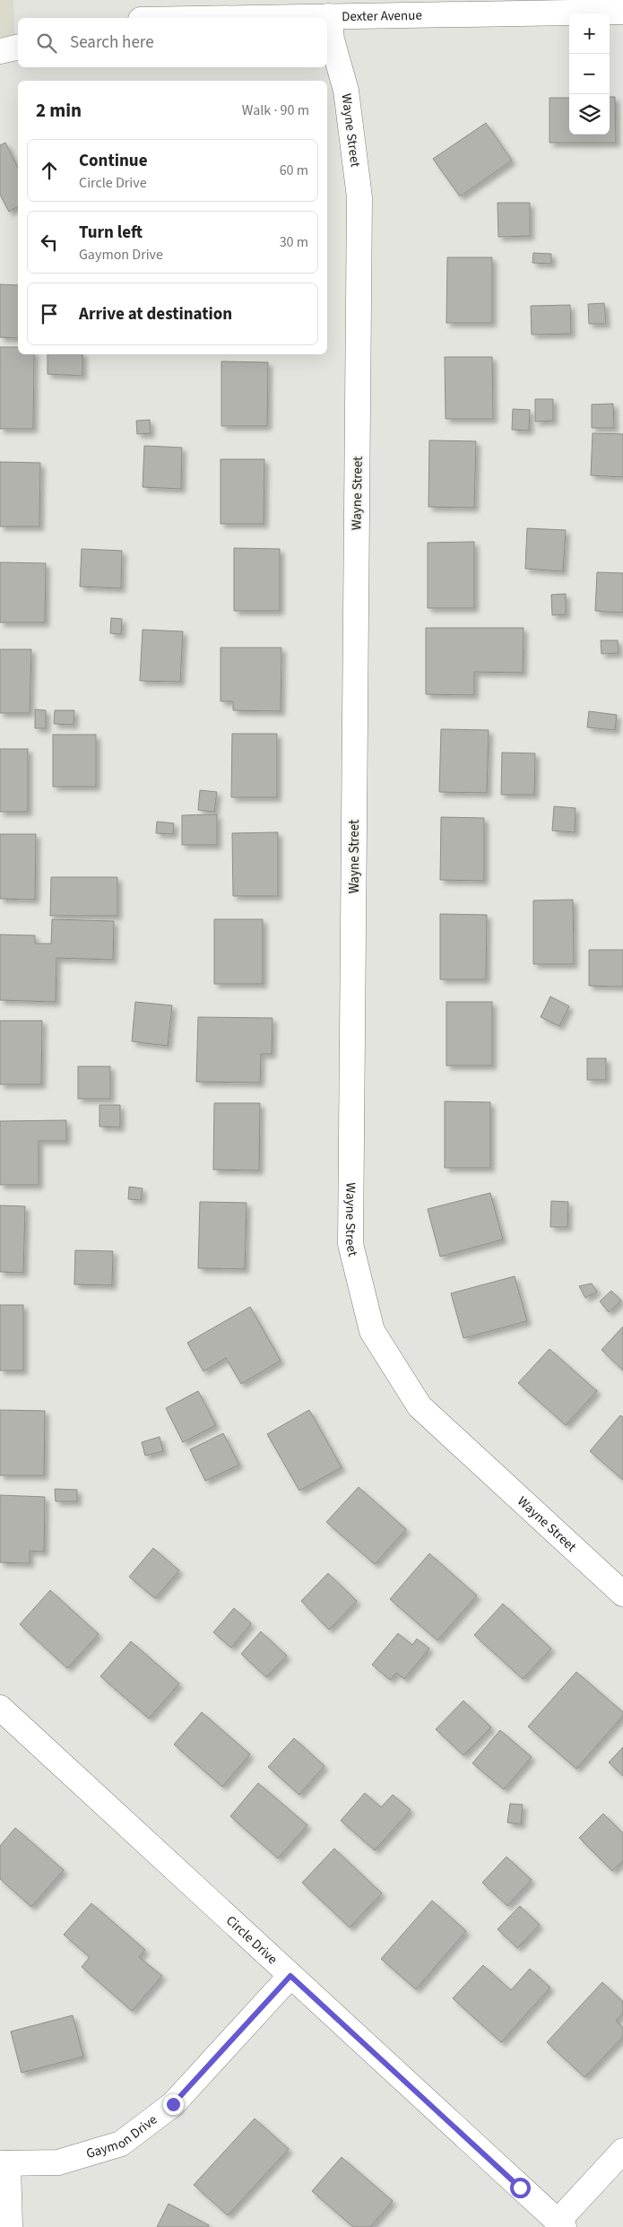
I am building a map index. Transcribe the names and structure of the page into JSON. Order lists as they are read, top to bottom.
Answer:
{
  "streets": {
    "street": [
      "Dexter Avenue",
      "Wayne Street",
      "Circle Drive",
      "Gaymon Drive"
    ]
  },
  "crossings": [
    ["Dexter Avenue", "Wayne Street"],
    ["Circle Drive", "Gaymon Drive"]
  ],
  "page": {
    "map_buttons": ["+", "−"],
    "search": "Search here",
    "heading": ["2 min", "Walk · 90 m"],
    "list": [
      ["Continue", "Circle Drive", "60 m"],
      ["Turn left", "Gaymon Drive", "30 m"],
      "Arrive at destination"
    ]
  }
}
